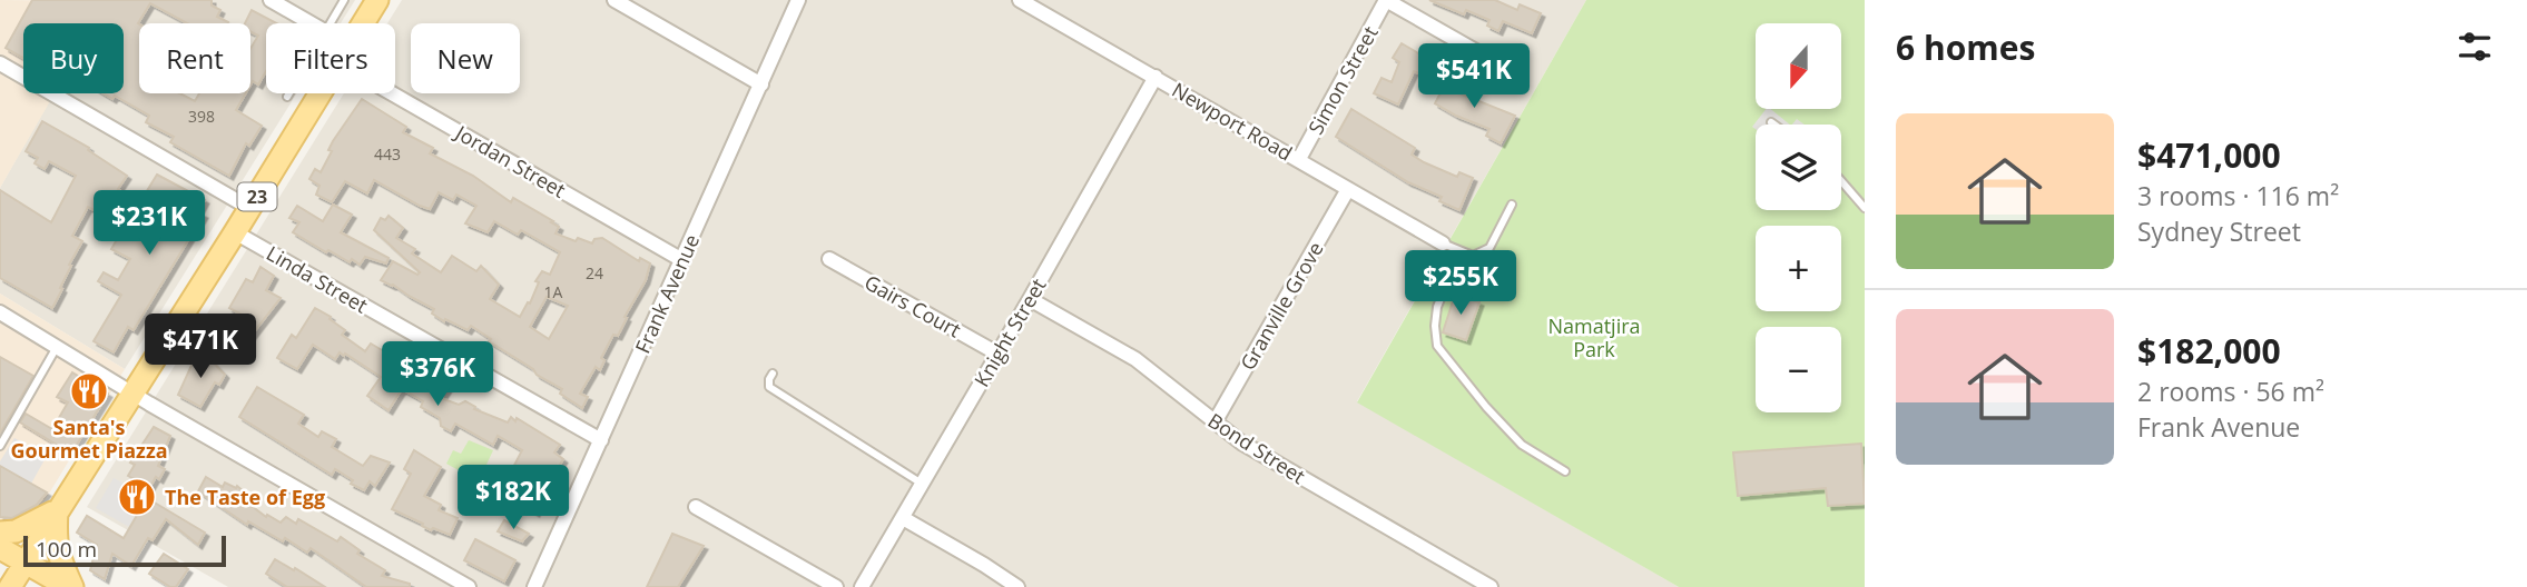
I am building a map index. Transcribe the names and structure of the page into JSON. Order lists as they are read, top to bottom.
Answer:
{
  "streets": {
    "main road": ["23"],
    "street": [
      "Simon Street",
      "Newport Road",
      "Jordan Street",
      "Linda Street",
      "Frank Avenue",
      "Gairs Court",
      "Granville Grove",
      "Knight Street",
      "Bond Street"
    ]
  },
  "crossings": [
    ["Simon Street", "Newport Road"],
    ["Newport Road", "Granville Grove"],
    ["Newport Road", "Knight Street"],
    ["Jordan Street", "Frank Avenue"],
    ["23", "Linda Street"],
    ["Linda Street", "Frank Avenue"],
    ["Gairs Court", "Knight Street"],
    ["Granville Grove", "Bond Street"],
    ["Knight Street", "Bond Street"]
  ],
  "parks": ["Namatjira Park"],
  "places": {
    "restaurant": ["Santa's Gourmet Piazza", "The Taste of Egg"]
  },
  "house_numbers": [
    "398",
    "443",
    "24",
    "1A"
  ],
  "scale_bar": "100 m",
  "north": "bottom",
  "page": {
    "heading": "6 homes",
    "map_buttons": ["+", "−"],
    "chip": [
      "Buy",
      "Rent",
      "Filters",
      "New"
    ],
    "price": [
      "$541K",
      "$231K",
      "$255K",
      "$471K",
      "$376K",
      "$182K"
    ],
    "list": [
      {
        "name": "$471,000",
        "note": "3 rooms · 116 m² · Sydney Street"
      },
      {
        "name": "$182,000",
        "note": "2 rooms · 56 m² · Frank Avenue"
      }
    ],
    "scale": "100 m"
  }
}
